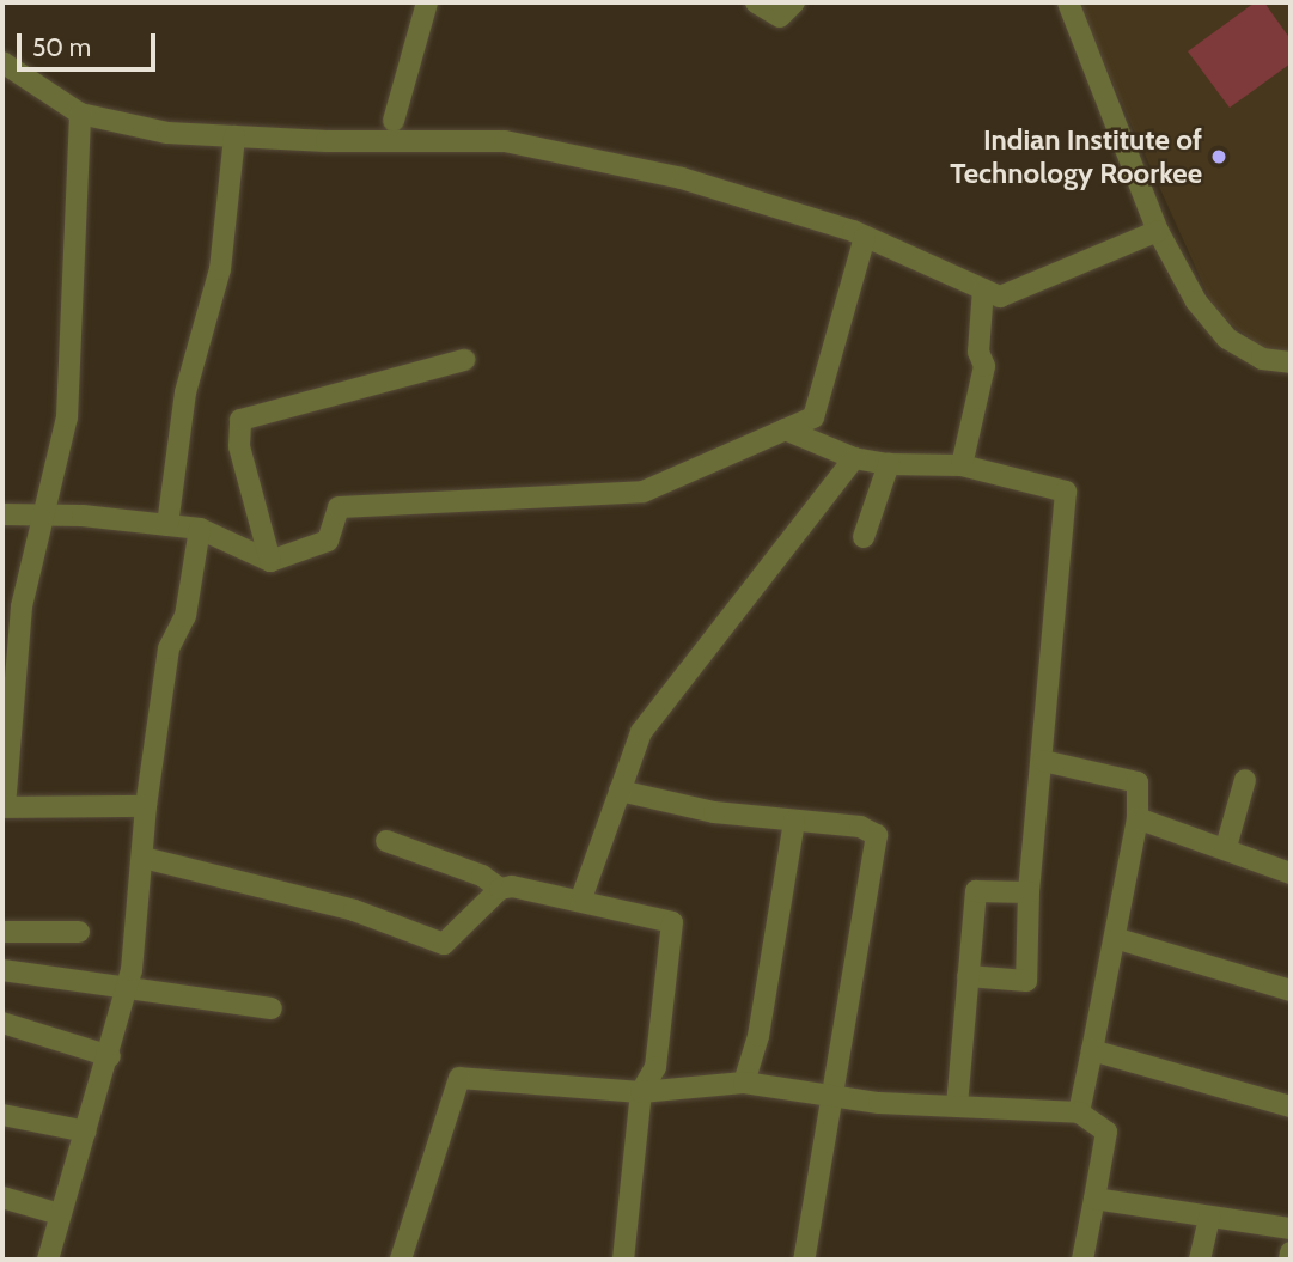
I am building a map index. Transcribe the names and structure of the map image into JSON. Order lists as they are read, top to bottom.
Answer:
{
  "places": ["Indian Institute of Technology Roorkee"],
  "scale_bar": "50 m"
}
